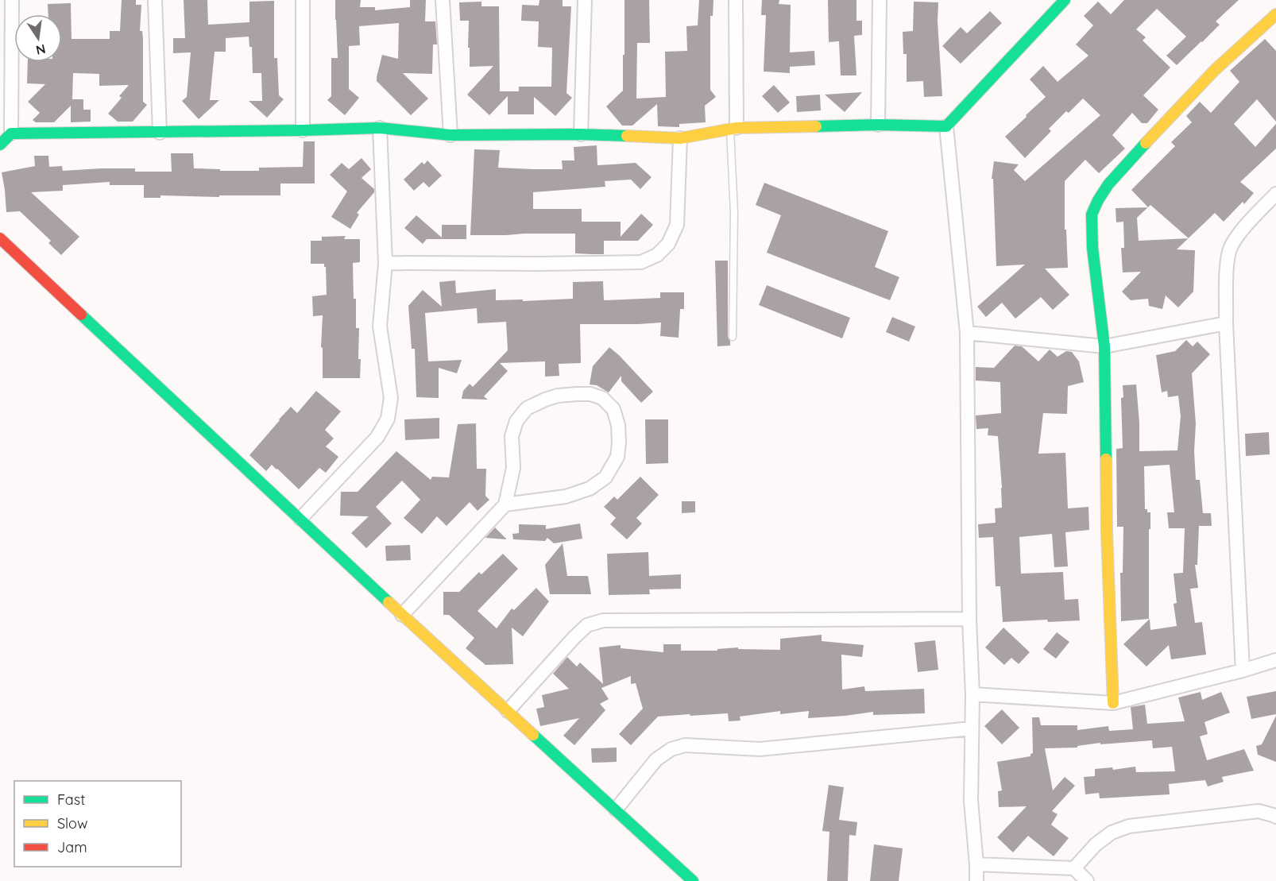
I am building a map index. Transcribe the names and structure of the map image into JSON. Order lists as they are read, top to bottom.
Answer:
{
  "legend": ["Fast", "Slow", "Jam"],
  "north": "bottom"
}
